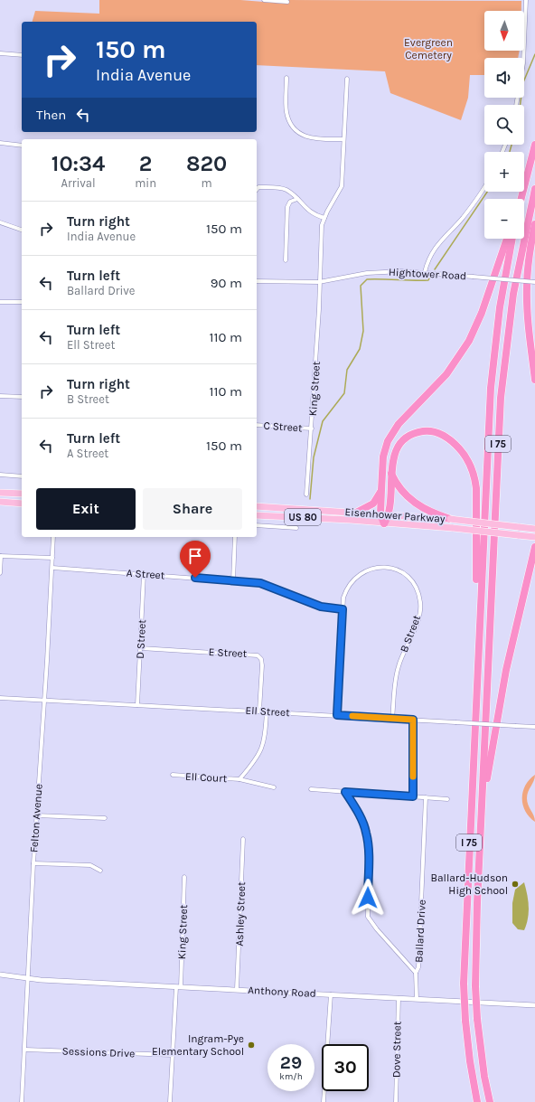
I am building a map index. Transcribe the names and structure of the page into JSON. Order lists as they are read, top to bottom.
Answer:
{
  "streets": {
    "highway": ["I 75"],
    "main road": ["Eisenhower Parkway", "US 80"],
    "street": [
      "Hightower Road",
      "King Street",
      "C Street",
      "A Street",
      "B Street",
      "D Street",
      "E Street",
      "Ell Street",
      "Ell Court",
      "Felton Avenue",
      "Ashley Street",
      "Ballard Drive",
      "Anthony Road",
      "Dove Street",
      "Sessions Drive"
    ]
  },
  "crossings": [
    ["Hightower Road", "King Street"],
    ["King Street", "C Street"],
    ["King Street", "Anthony Road"],
    ["King Street", "Sessions Drive"],
    ["A Street", "B Street"],
    ["A Street", "D Street"],
    ["A Street", "Felton Avenue"],
    ["B Street", "Ell Street"],
    ["D Street", "E Street"],
    ["D Street", "Ell Street"],
    ["E Street", "Ell Street"],
    ["Ell Street", "Ell Court"],
    ["Ell Street", "Felton Avenue"],
    ["Felton Avenue", "Anthony Road"],
    ["Felton Avenue", "Sessions Drive"],
    ["Ashley Street", "Anthony Road"],
    ["Ballard Drive", "Anthony Road"],
    ["Anthony Road", "Dove Street"]
  ],
  "parks": ["Evergreen Cemetery"],
  "places": ["Ballard-Hudson High School", "Ingram-Pye Elementary School"],
  "north": "bottom",
  "page": {
    "map_buttons": ["+", "−"],
    "turn": ["150 m", "India Avenue"],
    "then": "Then",
    "eta": [
      "10:34",
      "Arrival",
      "2",
      "min",
      "820",
      "m"
    ],
    "list": [
      {
        "name": "Turn right",
        "note": "India Avenue",
        "value": "150 m"
      },
      {
        "name": "Turn left",
        "note": "Ballard Drive",
        "value": "90 m"
      },
      {
        "name": "Turn left",
        "note": "Ell Street",
        "value": "110 m"
      },
      {
        "name": "Turn right",
        "note": "B Street",
        "value": "110 m"
      },
      {
        "name": "Turn left",
        "note": "A Street",
        "value": "150 m"
      }
    ],
    "buttons": ["Exit", "Share"],
    "speed": "29 km/h",
    "limit": "30"
  }
}
